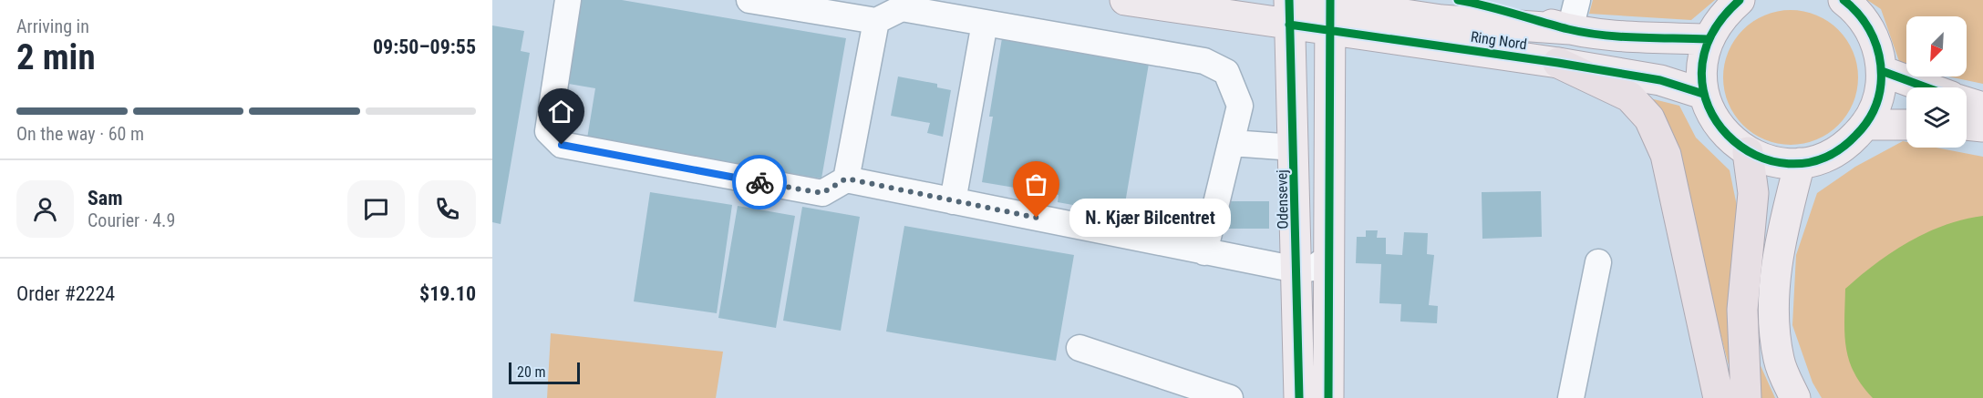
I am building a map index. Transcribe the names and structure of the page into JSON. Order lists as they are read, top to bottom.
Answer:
{
  "streets": {
    "main road": ["Ring Nord", "Odensevej"]
  },
  "crossings": [
    ["Ring Nord", "Odensevej"]
  ],
  "places": ["N. Kjær Bilcentret"],
  "scale_bar": "20 m",
  "north": "bottom left",
  "page": {
    "heading": ["2 min", "Arriving in", "09:50–09:55"],
    "panel": [
      "Sam",
      "Courier · 4.9",
      "Order #2224",
      "$19.10"
    ],
    "bar": "On the way · 60 m",
    "bubble": "N. Kjær Bilcentret",
    "scale": "20 m"
  }
}
